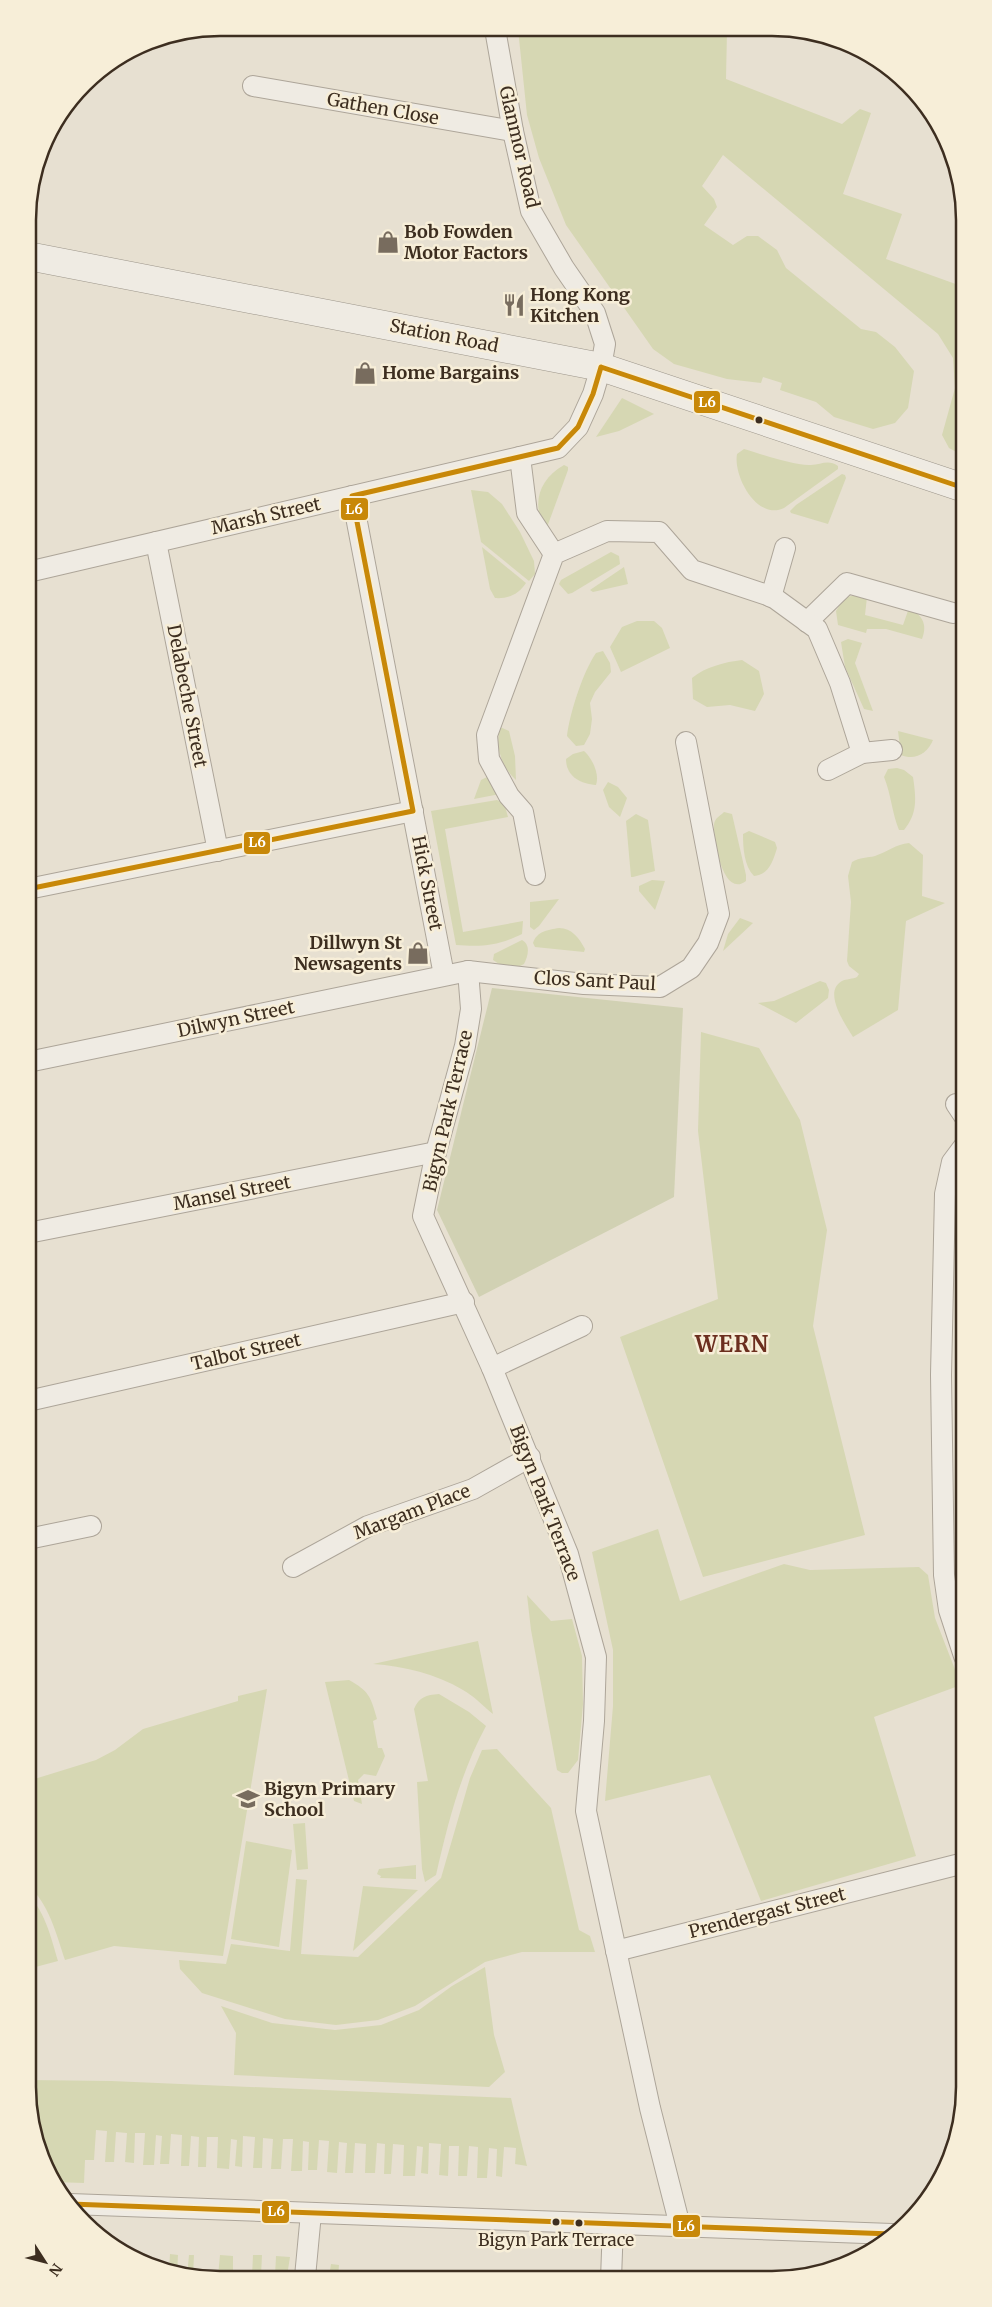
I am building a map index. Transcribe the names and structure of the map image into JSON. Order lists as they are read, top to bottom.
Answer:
{
  "streets": {
    "main road": ["Station Road"],
    "street": [
      "Gathen Close",
      "Glanmor Road",
      "Marsh Street",
      "Delabeche Street",
      "Hick Street",
      "Clos Sant Paul",
      "Dilwyn Street",
      "Bigyn Park Terrace",
      "Mansel Street",
      "Talbot Street",
      "Margam Place",
      "Prendergast Street"
    ]
  },
  "crossings": [
    ["Gathen Close", "Glanmor Road"],
    ["Glanmor Road", "Station Road"],
    ["Glanmor Road", "Marsh Street"],
    ["Station Road", "Marsh Street"],
    ["Marsh Street", "Delabeche Street"],
    ["Marsh Street", "Hick Street"],
    ["Hick Street", "Clos Sant Paul"],
    ["Hick Street", "Dilwyn Street"],
    ["Clos Sant Paul", "Dilwyn Street"],
    ["Clos Sant Paul", "Bigyn Park Terrace"],
    ["Bigyn Park Terrace", "Mansel Street"],
    ["Bigyn Park Terrace", "Talbot Street"],
    ["Bigyn Park Terrace", "Margam Place"],
    ["Bigyn Park Terrace", "Prendergast Street"]
  ],
  "districts": ["WERN"],
  "places": {
    "shop": ["Bob Fowden Motor Factors", "Home Bargains", "Dillwyn St Newsagents"],
    "restaurant": ["Hong Kong Kitchen"],
    "school or university": ["Bigyn Primary School"],
    "other": ["Bigyn Park Terrace"]
  },
  "lines": ["transit line L6"],
  "north": "bottom right"
}
